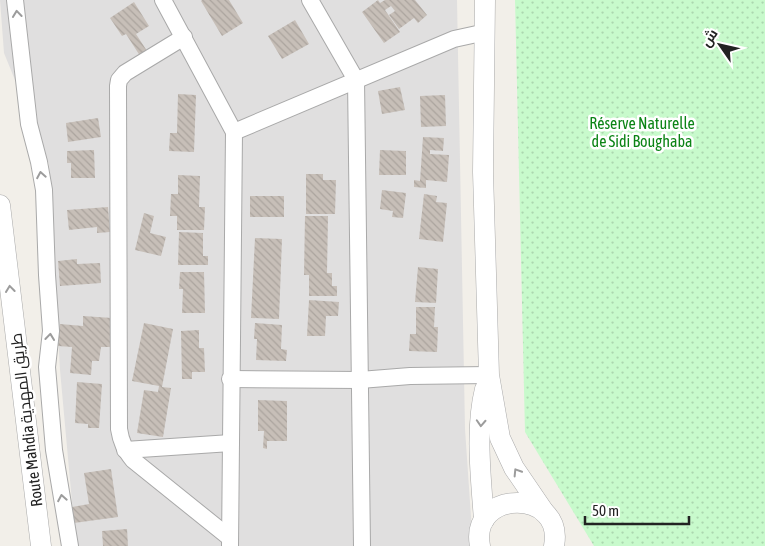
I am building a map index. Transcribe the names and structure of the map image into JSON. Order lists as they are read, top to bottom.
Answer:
{
  "streets": {
    "street": ["Route Mahdia طريق المهدية"]
  },
  "parks": ["Réserve Naturelle de Sidi Boughaba"],
  "scale_bar": "50 m",
  "north": "top left"
}
